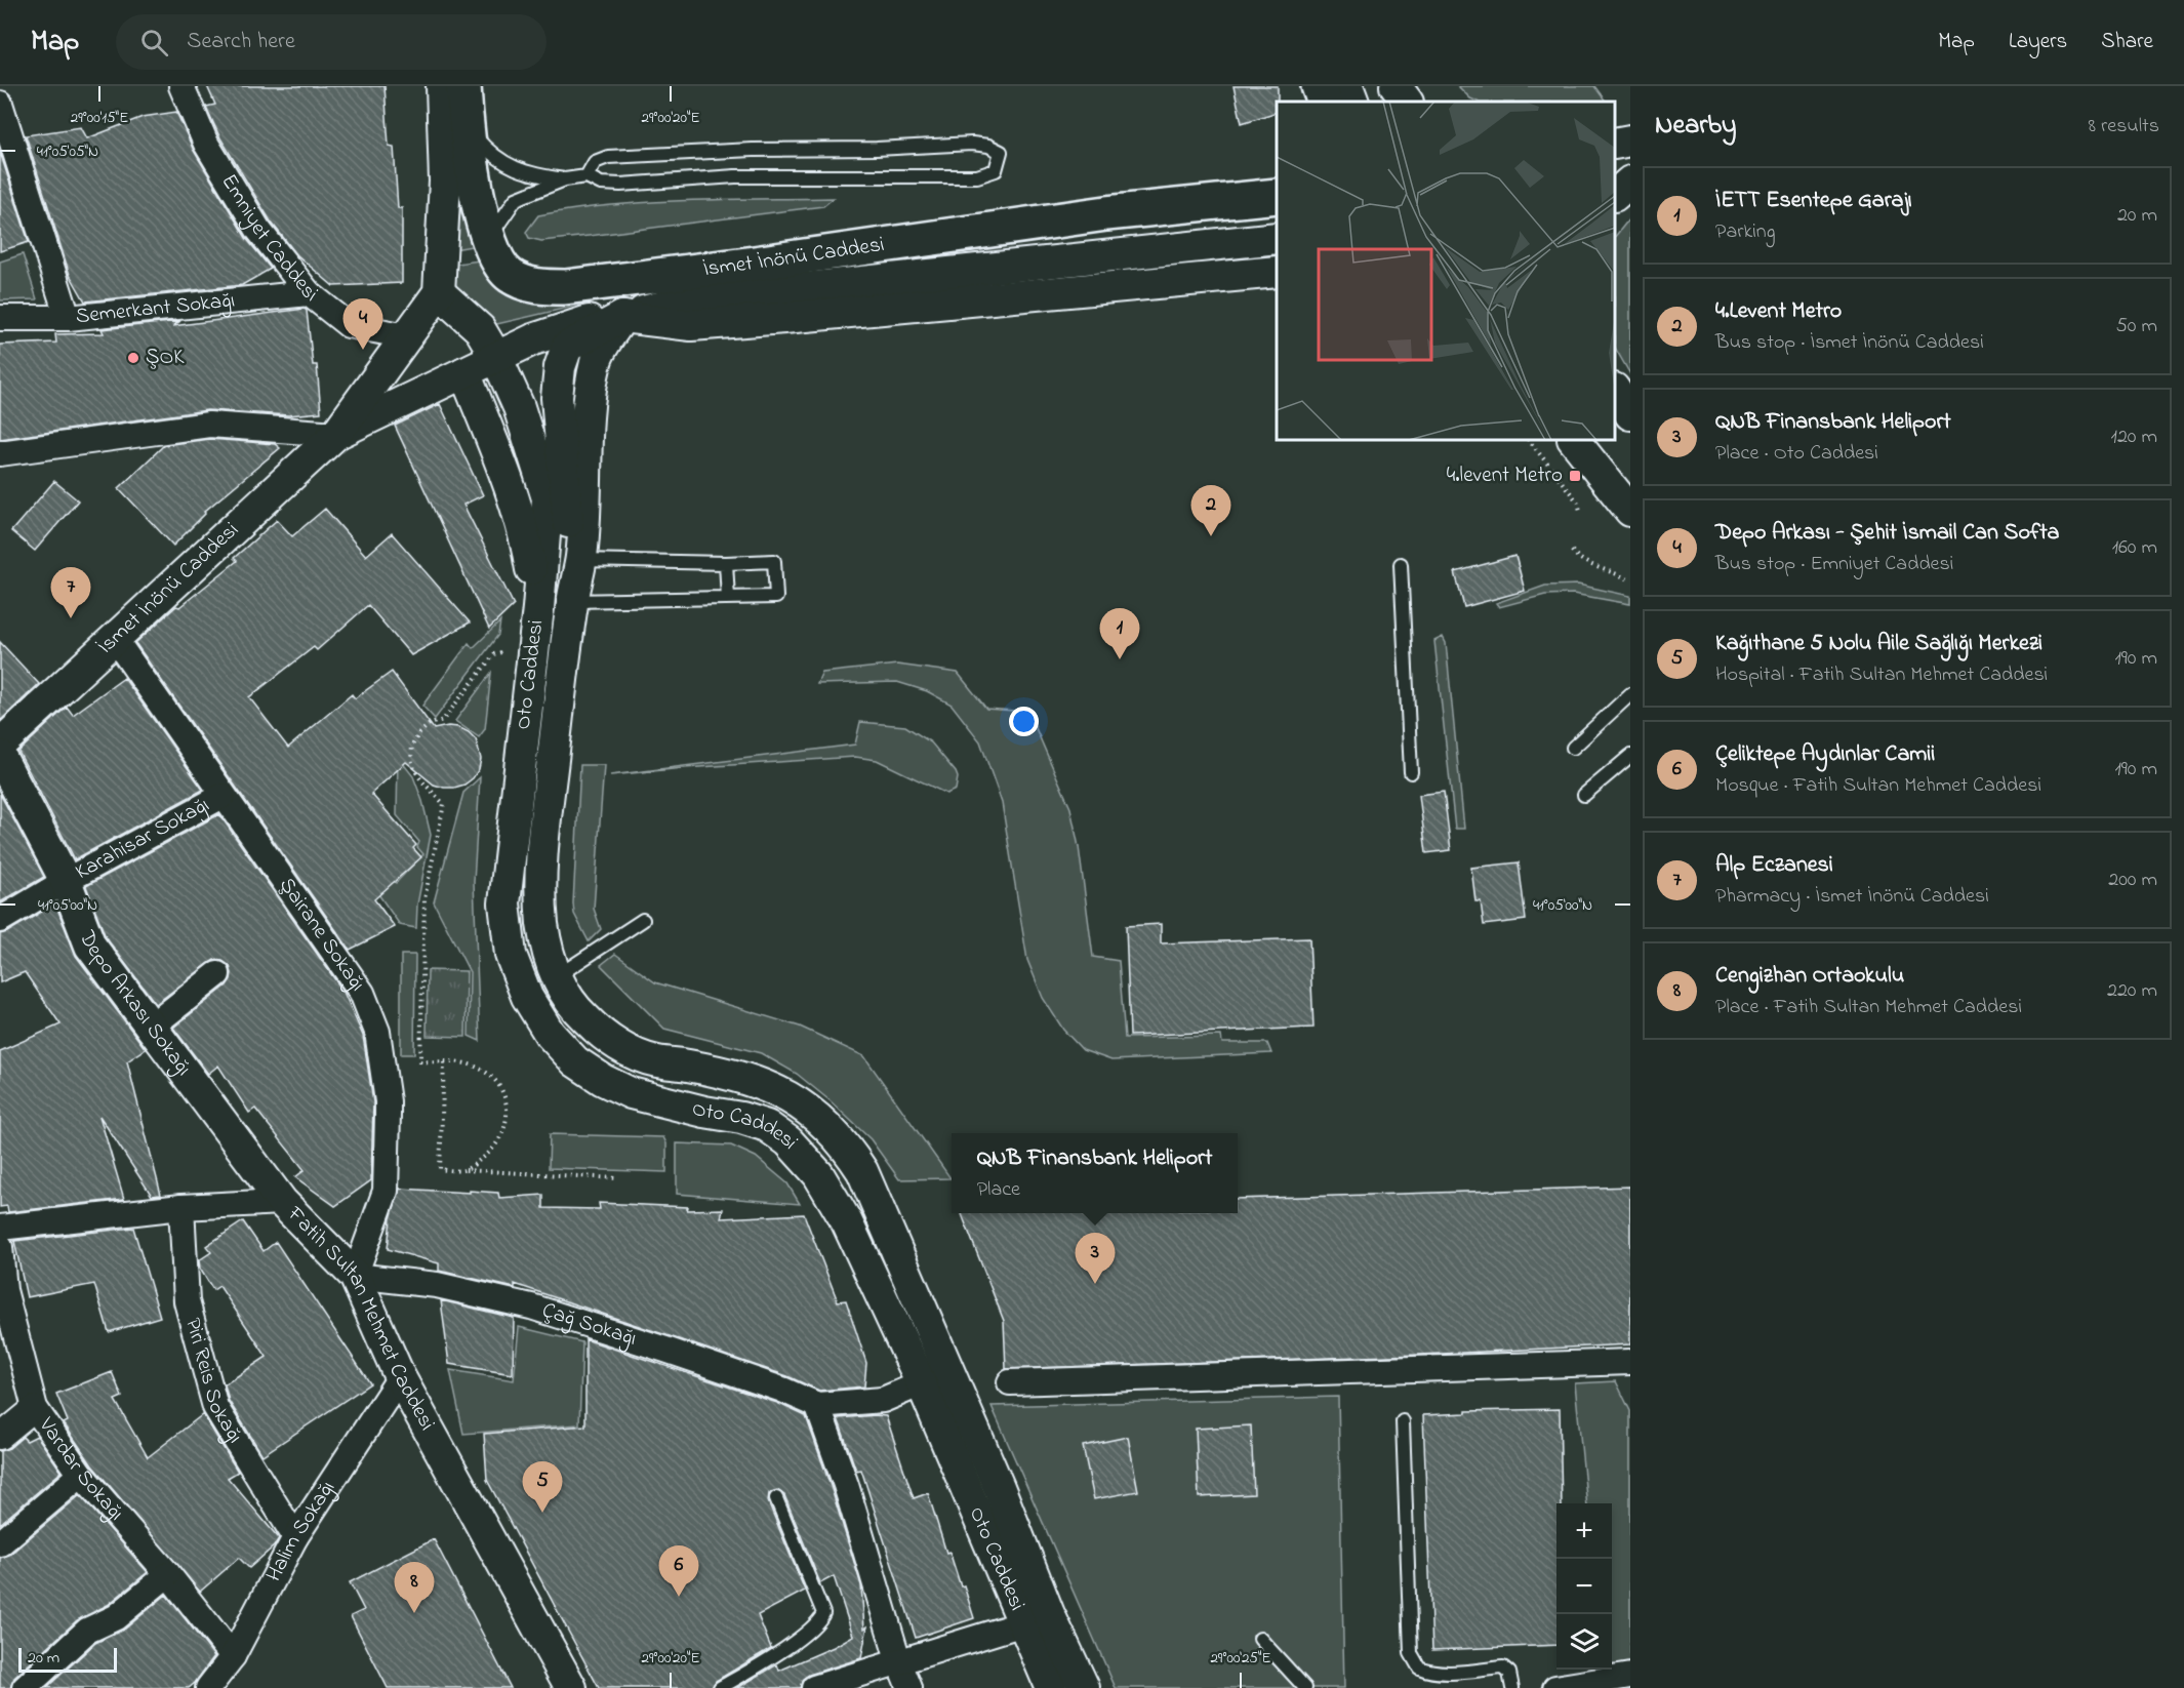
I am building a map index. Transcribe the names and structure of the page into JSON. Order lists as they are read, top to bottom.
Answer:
{
  "streets": {
    "main road": ["İsmet İnönü Caddesi"],
    "street": [
      "Emniyet Caddesi",
      "Semerkant Sokağı",
      "Oto Caddesi",
      "Karahisar Sokağı",
      "Şairane Sokağı",
      "Depo Arkası Sokağı",
      "Fatih Sultan Mehmet Caddesi",
      "Çağ Sokağı",
      "Piri Reis Sokağı",
      "Vardar Sokağı",
      "Halim Sokağı"
    ]
  },
  "crossings": [
    ["Emniyet Caddesi", "İsmet İnönü Caddesi"],
    ["Emniyet Caddesi", "Semerkant Sokağı"],
    ["İsmet İnönü Caddesi", "Oto Caddesi"],
    ["İsmet İnönü Caddesi", "Şairane Sokağı"],
    ["Oto Caddesi", "Çağ Sokağı"],
    ["Karahisar Sokağı", "Şairane Sokağı"],
    ["Karahisar Sokağı", "Depo Arkası Sokağı"],
    ["Şairane Sokağı", "Fatih Sultan Mehmet Caddesi"],
    ["Şairane Sokağı", "Çağ Sokağı"],
    ["Depo Arkası Sokağı", "Fatih Sultan Mehmet Caddesi"],
    ["Fatih Sultan Mehmet Caddesi", "Çağ Sokağı"],
    ["Fatih Sultan Mehmet Caddesi", "Piri Reis Sokağı"],
    ["Fatih Sultan Mehmet Caddesi", "Halim Sokağı"],
    ["Piri Reis Sokağı", "Halim Sokağı"],
    ["Vardar Sokağı", "Halim Sokağı"]
  ],
  "places": {
    "other": ["ŞOK"],
    "transit": ["4.levent Metro"]
  },
  "scale_bar": "20 m",
  "page": {
    "header": "Map",
    "search": "Search here",
    "nav": ["Map", "Layers", "Share"],
    "heading": ["Nearby", "8 results"],
    "list": [
      {
        "mark": "1",
        "name": "İETT Esentepe Garajı",
        "note": "Parking",
        "value": "20 m"
      },
      {
        "mark": "2",
        "name": "4.Levent Metro",
        "note": "Bus stop · İsmet İnönü Caddesi",
        "value": "50 m"
      },
      {
        "mark": "3",
        "name": "QNB Finansbank Heliport",
        "note": "Place · Oto Caddesi",
        "value": "120 m"
      },
      {
        "mark": "4",
        "name": "Depo Arkası - Şehit İsmail Can Softa",
        "note": "Bus stop · Emniyet Caddesi",
        "value": "160 m"
      },
      {
        "mark": "5",
        "name": "Kağıthane 5 Nolu Aile Sağlığı Merkezi",
        "note": "Hospital · Fatih Sultan Mehmet Caddesi",
        "value": "190 m"
      },
      {
        "mark": "6",
        "name": "Çeliktepe Aydınlar Camii",
        "note": "Mosque · Fatih Sultan Mehmet Caddesi",
        "value": "190 m"
      },
      {
        "mark": "7",
        "name": "Alp Eczanesi",
        "note": "Pharmacy · İsmet İnönü Caddesi",
        "value": "200 m"
      },
      {
        "mark": "8",
        "name": "Cengizhan Ortaokulu",
        "note": "Place · Fatih Sultan Mehmet Caddesi",
        "value": "220 m"
      }
    ],
    "pins": [
      "4",
      "2",
      "7",
      "1",
      "3",
      "5",
      "6",
      "8"
    ],
    "popup": ["QNB Finansbank Heliport", "Place"],
    "map_buttons": ["+", "−"],
    "scale": "20 m"
  },
  "coordinates": [
    "29°00'15\"E",
    "29°00'20\"E",
    "41°05'05\"N",
    "41°05'00\"N",
    "29°00'25\"E"
  ]
}
